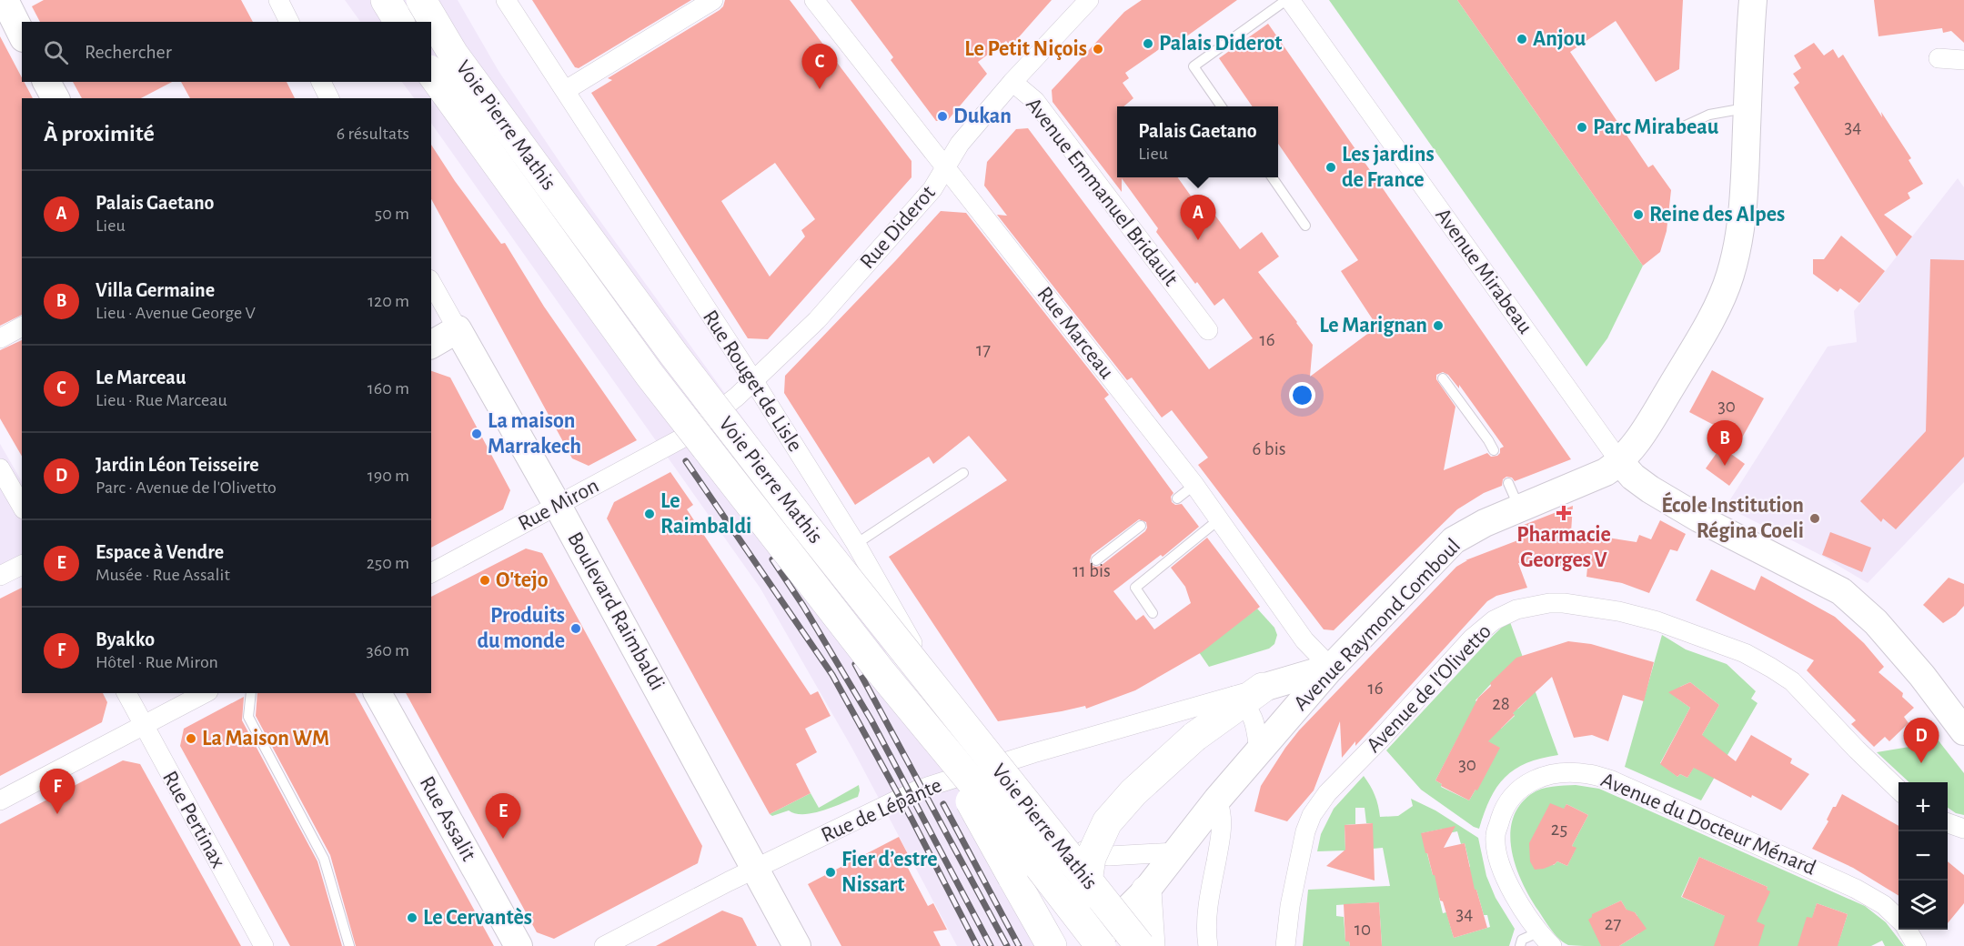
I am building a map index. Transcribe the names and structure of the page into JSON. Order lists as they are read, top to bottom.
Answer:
{
  "streets": {
    "highway": ["Voie Pierre Mathis"],
    "street": [
      "Avenue Emmanuel Bridault",
      "Rue Diderot",
      "Avenue Mirabeau",
      "Rue Marceau",
      "Rue Rouget de Lisle",
      "Rue Miron",
      "Boulevard Raimbaldi",
      "Avenue Raymond Comboul",
      "Avenue de l'Olivetto",
      "Rue de Lépante",
      "Rue Assalit",
      "Rue Pertinax",
      "Avenue du Docteur Ménard"
    ]
  },
  "crossings": [
    ["Voie Pierre Mathis", "Avenue Raymond Comboul"],
    ["Avenue Emmanuel Bridault", "Rue Diderot"],
    ["Rue Diderot", "Rue Marceau"],
    ["Rue Diderot", "Rue Rouget de Lisle"],
    ["Rue Diderot", "Rue Miron"],
    ["Avenue Mirabeau", "Avenue Raymond Comboul"],
    ["Rue Marceau", "Avenue Raymond Comboul"],
    ["Rue Marceau", "Rue de Lépante"],
    ["Rue Rouget de Lisle", "Rue de Lépante"],
    ["Rue Miron", "Boulevard Raimbaldi"],
    ["Boulevard Raimbaldi", "Rue de Lépante"],
    ["Avenue Raymond Comboul", "Rue de Lépante"]
  ],
  "places": {
    "other": [
      "Anjou",
      "Palais Diderot",
      "Le Petit Niçois",
      "Dukan",
      "Parc Mirabeau",
      "Les jardins de France",
      "Reine des Alpes",
      "Le Marignan",
      "La maison Marrakech",
      "Le Raimbaldi",
      "École Institution Régina Coeli",
      "O'tejo",
      "Produits du monde",
      "La Maison WM",
      "Fier d’estre Nissart",
      "Le Cervantès"
    ],
    "health": ["Pharmacie Georges V"]
  },
  "house_numbers": [
    "34",
    "16",
    "17",
    "30",
    "6 bis",
    "11 bis",
    "16",
    "28",
    "30",
    "25",
    "34",
    "27",
    "10"
  ],
  "page": {
    "search": "Rechercher",
    "pins": [
      "C",
      "A",
      "B",
      "D",
      "F",
      "E"
    ],
    "heading": ["À proximité", "6 résultats"],
    "popup": ["Palais Gaetano", "Lieu"],
    "list": [
      {
        "mark": "A",
        "name": "Palais Gaetano",
        "note": "Lieu",
        "value": "50 m"
      },
      {
        "mark": "B",
        "name": "Villa Germaine",
        "note": "Lieu · Avenue George V",
        "value": "120 m"
      },
      {
        "mark": "C",
        "name": "Le Marceau",
        "note": "Lieu · Rue Marceau",
        "value": "160 m"
      },
      {
        "mark": "D",
        "name": "Jardin Léon Teisseire",
        "note": "Parc · Avenue de l'Olivetto",
        "value": "190 m"
      },
      {
        "mark": "E",
        "name": "Espace à Vendre",
        "note": "Musée · Rue Assalit",
        "value": "250 m"
      },
      {
        "mark": "F",
        "name": "Byakko",
        "note": "Hôtel · Rue Miron",
        "value": "360 m"
      }
    ],
    "map_buttons": ["+", "−"]
  }
}
